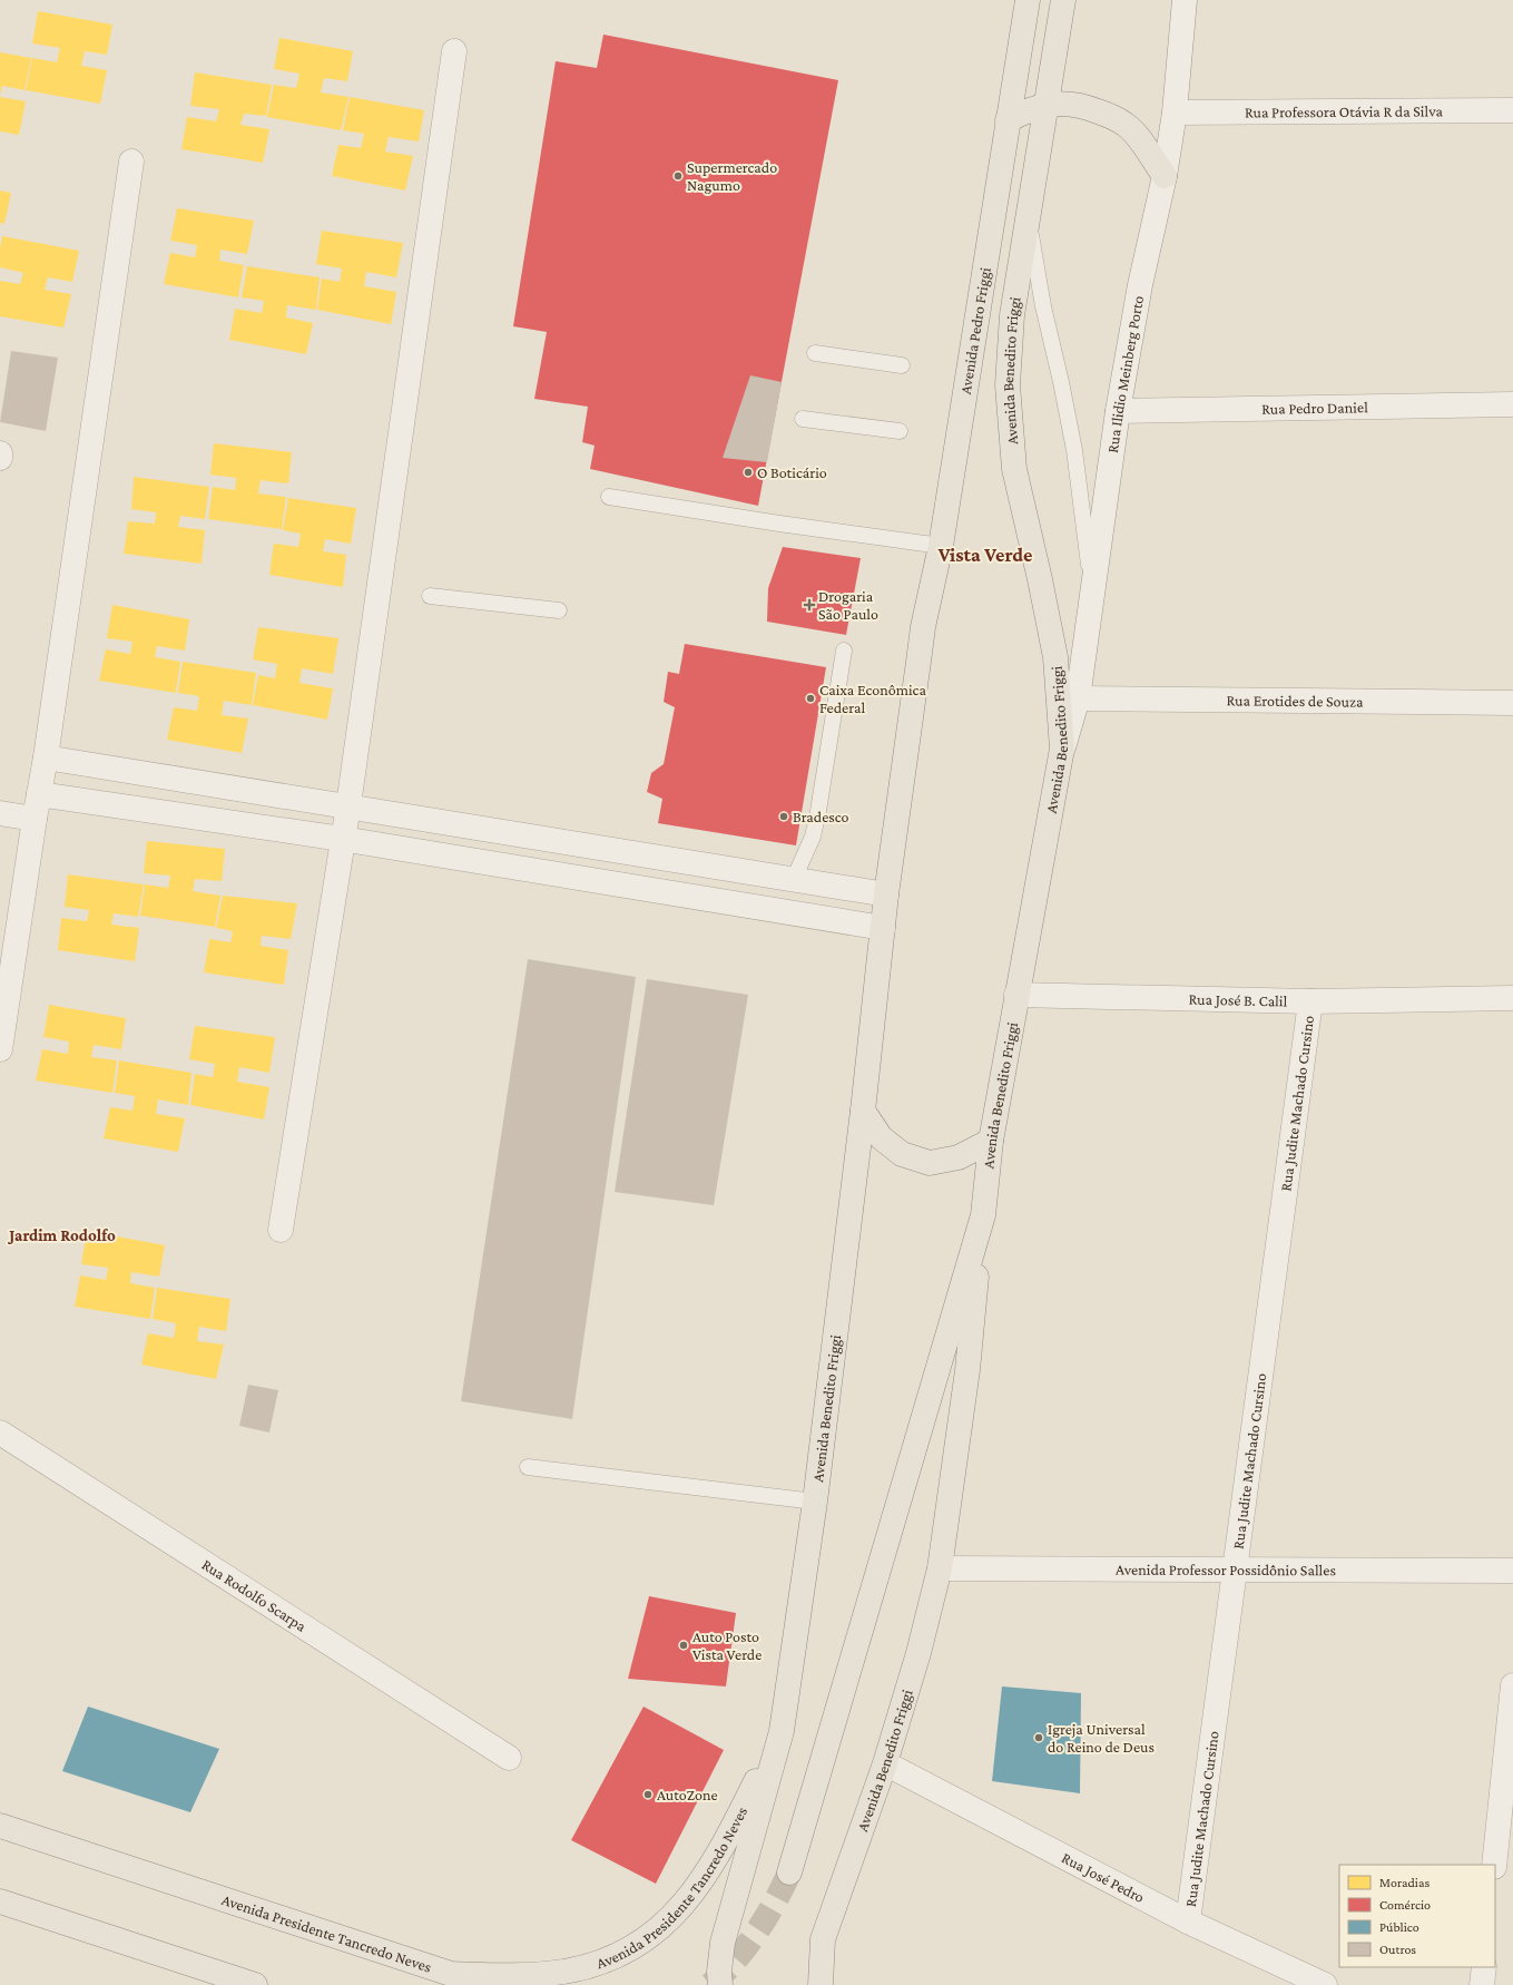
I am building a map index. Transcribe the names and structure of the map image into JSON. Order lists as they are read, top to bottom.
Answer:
{
  "streets": {
    "main road": ["Avenida Pedro Friggi", "Avenida Benedito Friggi", "Avenida Presidente Tancredo Neves"],
    "street": [
      "Rua Professora Otávia R da Silva",
      "Rua Ilidio Meinberg Porto",
      "Rua Pedro Daniel",
      "Rua Erotides de Souza",
      "Rua José B. Calil",
      "Rua Judite Machado Cursino",
      "Avenida Professor Possidônio Salles",
      "Rua Rodolfo Scarpa",
      "Rua José Pedro"
    ]
  },
  "crossings": [
    ["Rua Professora Otávia R da Silva", "Rua Ilidio Meinberg Porto"],
    ["Avenida Pedro Friggi", "Avenida Benedito Friggi"],
    ["Avenida Benedito Friggi", "Rua Ilidio Meinberg Porto"],
    ["Avenida Benedito Friggi", "Rua José B. Calil"],
    ["Avenida Benedito Friggi", "Avenida Professor Possidônio Salles"],
    ["Avenida Benedito Friggi", "Rua José Pedro"],
    ["Avenida Benedito Friggi", "Avenida Presidente Tancredo Neves"],
    ["Rua Ilidio Meinberg Porto", "Rua Pedro Daniel"],
    ["Rua Ilidio Meinberg Porto", "Rua Erotides de Souza"],
    ["Rua José B. Calil", "Rua Judite Machado Cursino"],
    ["Rua Judite Machado Cursino", "Avenida Professor Possidônio Salles"],
    ["Rua Judite Machado Cursino", "Rua José Pedro"]
  ],
  "districts": ["Vista Verde", "Jardim Rodolfo"],
  "places": {
    "other": [
      "Supermercado Nagumo",
      "O Boticário",
      "Caixa Econômica Federal",
      "Bradesco",
      "Auto Posto Vista Verde",
      "Igreja Universal do Reino de Deus",
      "AutoZone"
    ],
    "health": ["Drogaria São Paulo"]
  },
  "legend": [
    "Moradias",
    "Comércio",
    "Público",
    "Outros"
  ]
}
